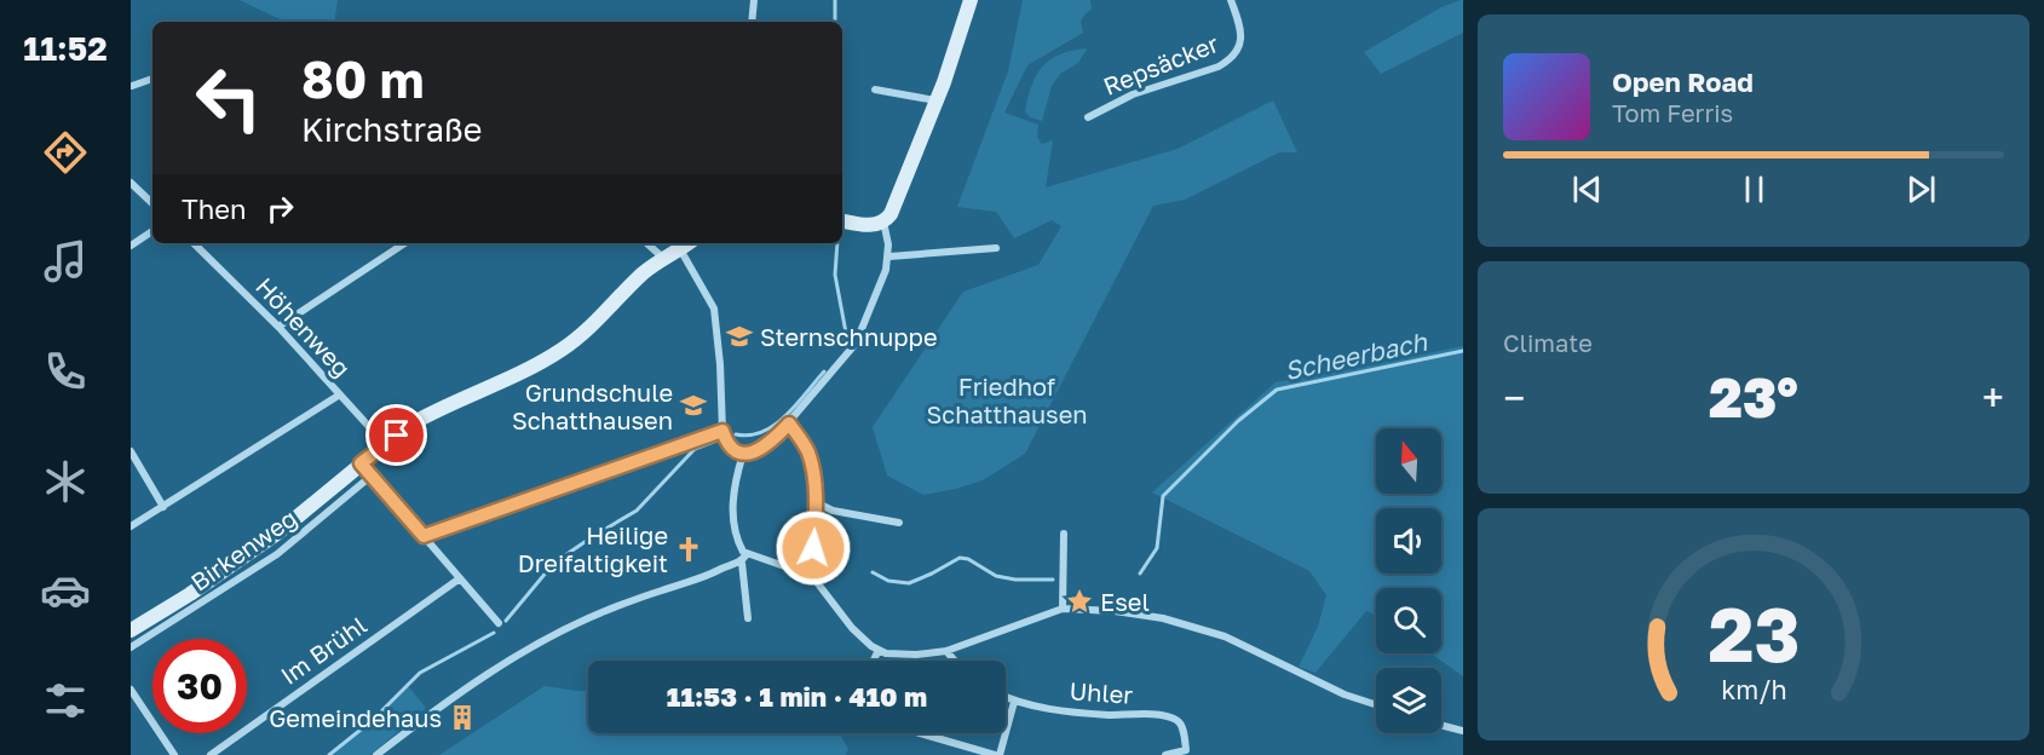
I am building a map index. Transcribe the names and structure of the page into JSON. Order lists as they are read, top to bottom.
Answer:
{
  "streets": {
    "street": [
      "Repsäcker",
      "Höhenweg",
      "Birkenweg",
      "Im Brühl",
      "Uhler"
    ]
  },
  "water": ["Scheerbach"],
  "parks": ["Friedhof Schatthausen"],
  "places": {
    "school or university": ["Sternschnuppe", "Grundschule Schatthausen"],
    "church": ["Heilige Dreifaltigkeit"],
    "place": ["Esel"],
    "building": ["Gemeindehaus"]
  },
  "north": "top",
  "page": {
    "tabs": "11:52",
    "turn": ["80 m", "Kirchstraße"],
    "song": ["Open Road", "Tom Ferris"],
    "then": "Then",
    "tile": "Climate",
    "heat": ["−", "23°", "+"],
    "limit": "30",
    "trip": "11:53 · 1 min · 410 m",
    "gauge": ["23", "km/h"]
  }
}
